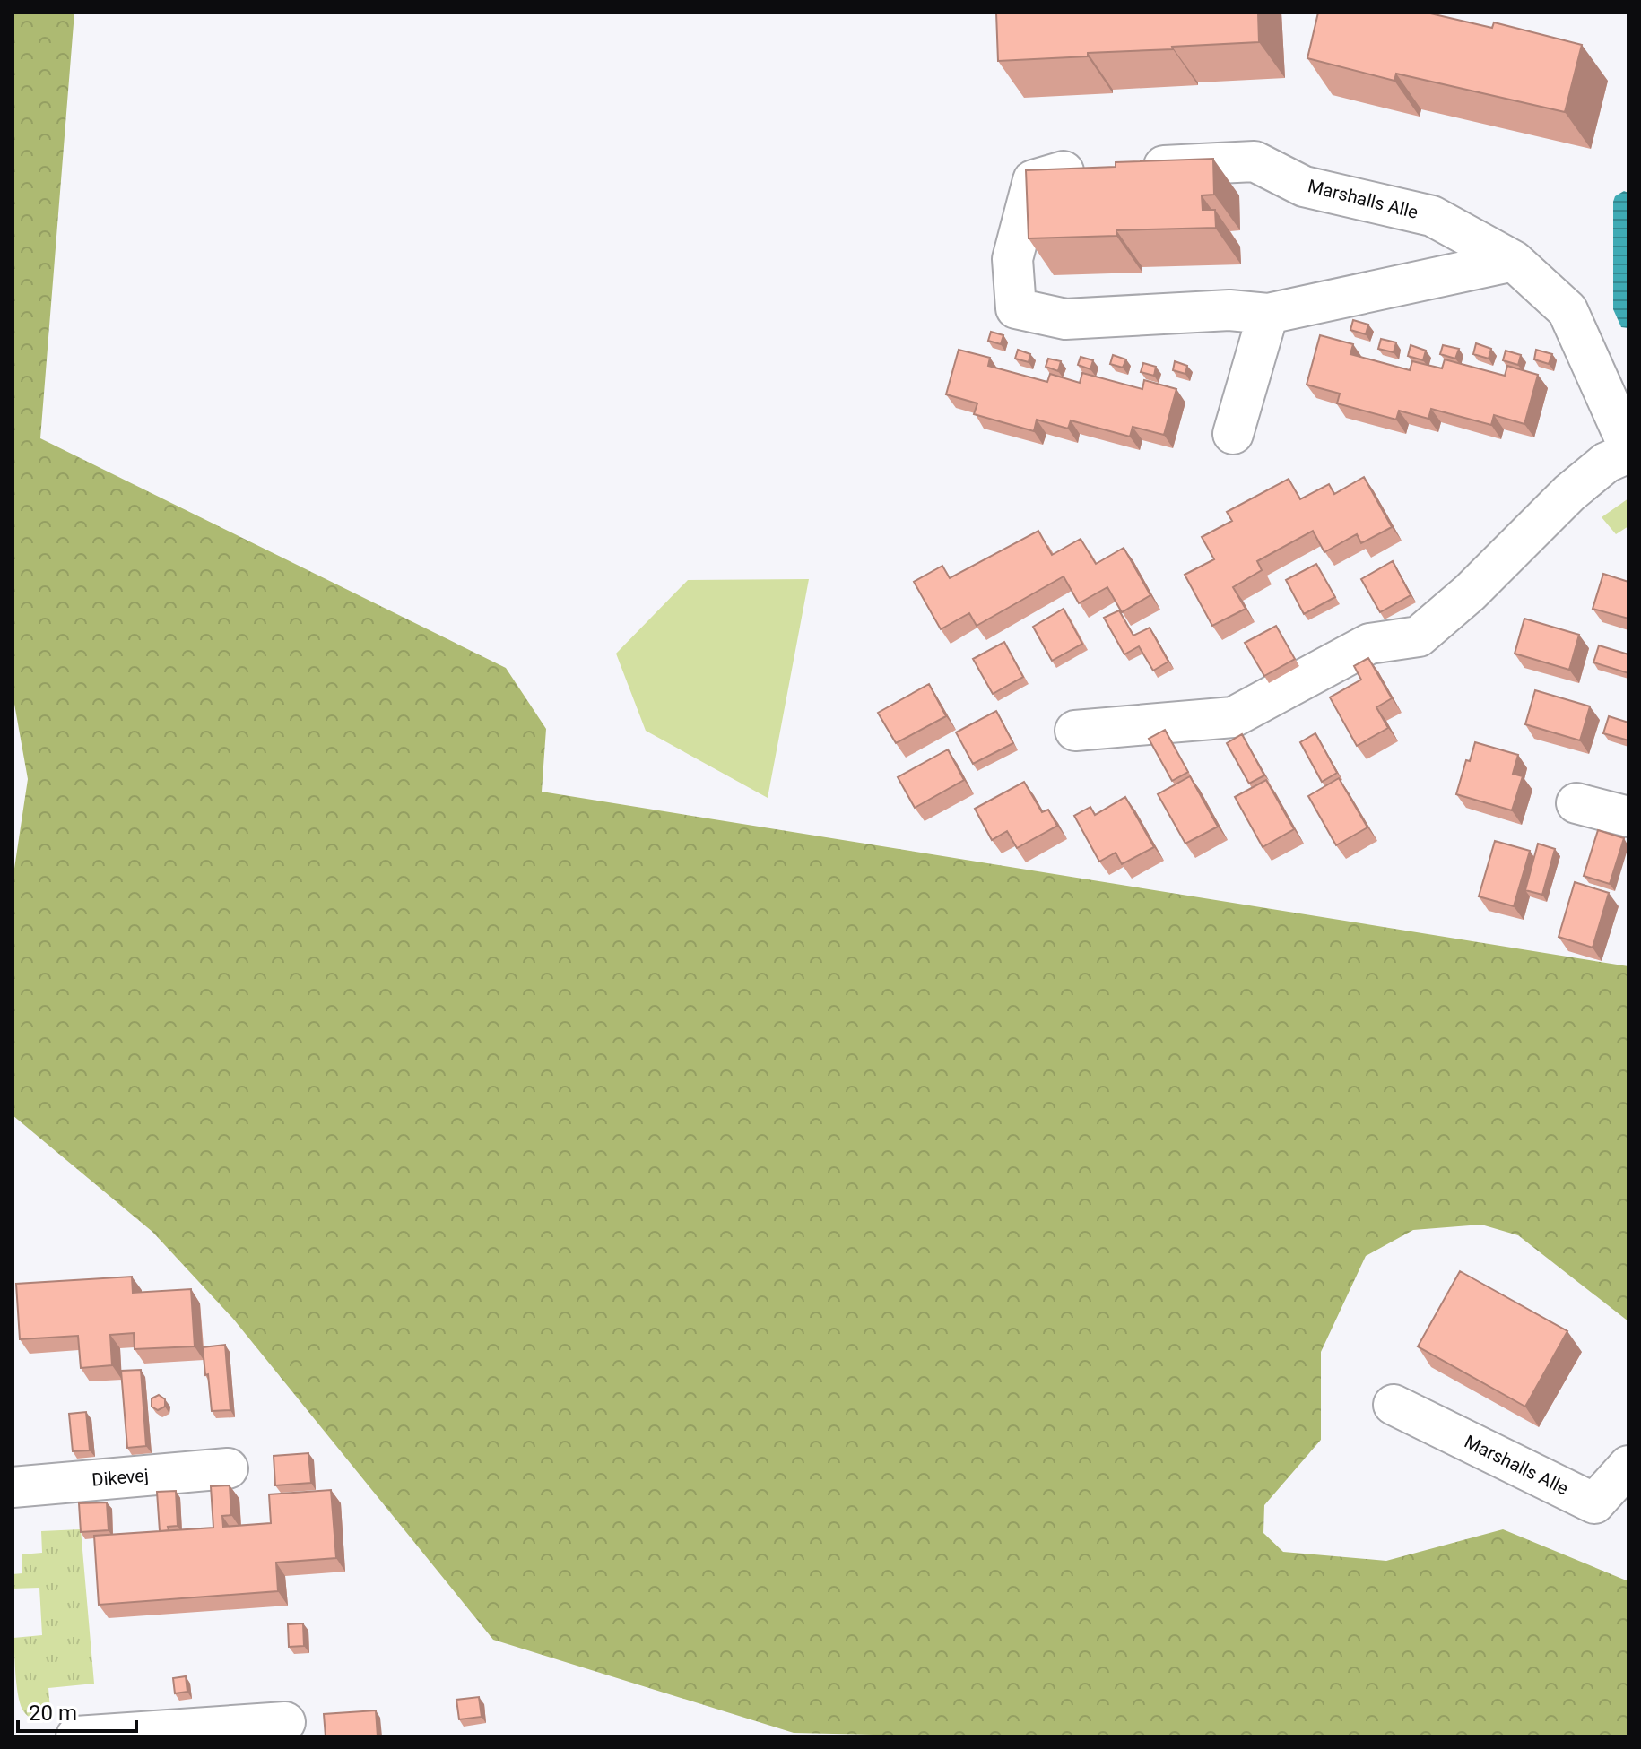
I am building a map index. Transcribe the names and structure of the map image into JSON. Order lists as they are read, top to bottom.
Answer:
{
  "streets": {
    "street": ["Marshalls Alle", "Dikevej"]
  },
  "scale_bar": "20 m"
}
